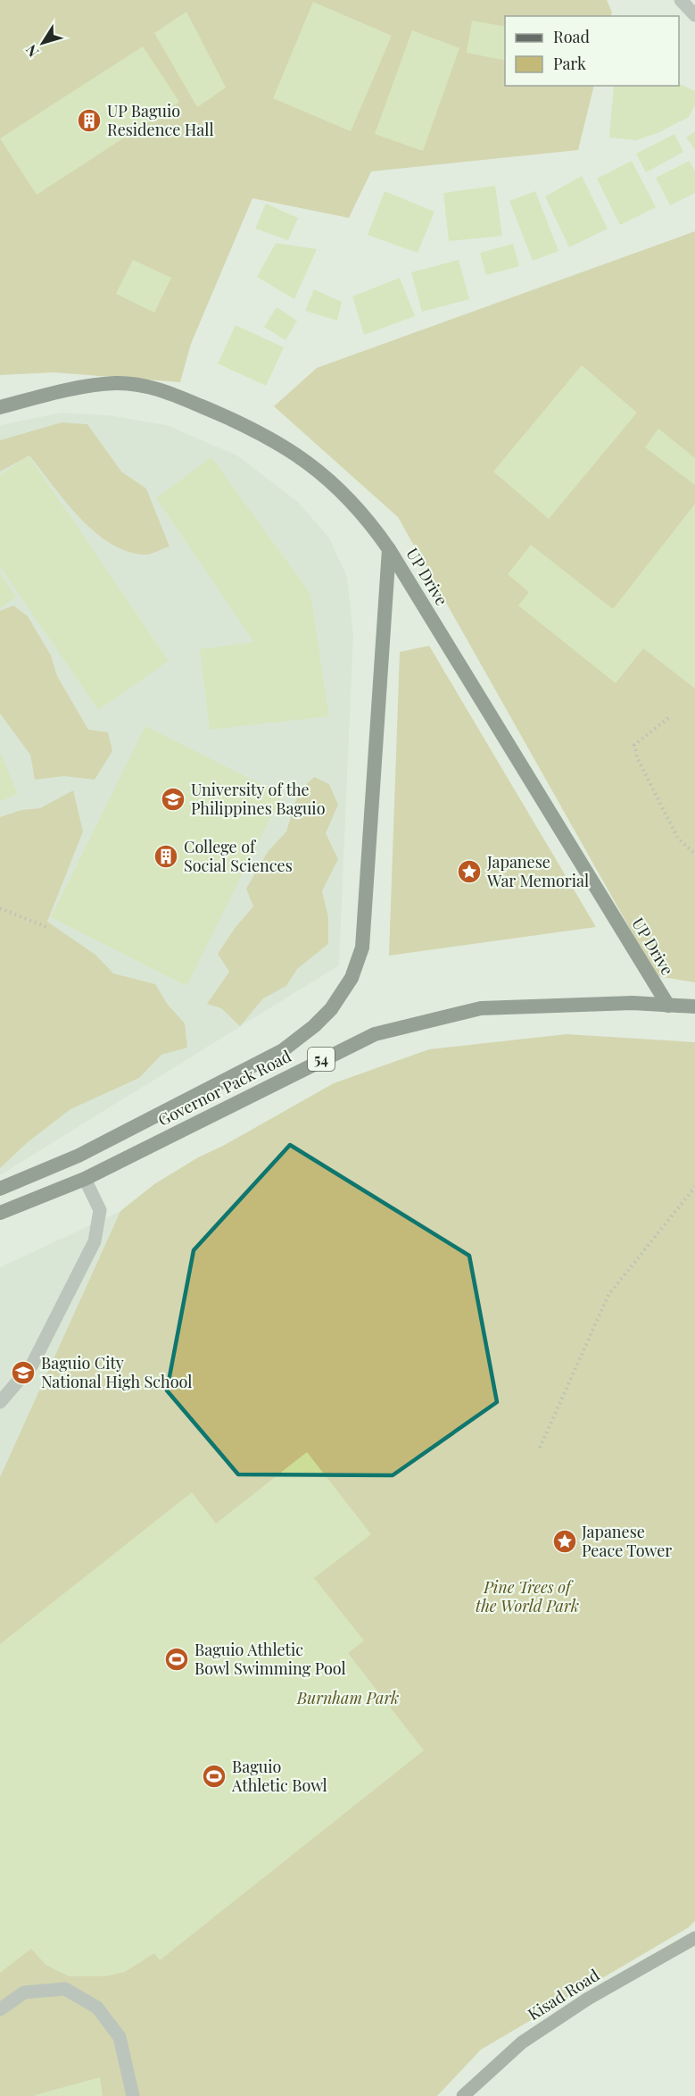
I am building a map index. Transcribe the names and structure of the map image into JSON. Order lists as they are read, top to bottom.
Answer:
{
  "streets": {
    "highway": ["UP Drive", "54", "Governor Pack Road"],
    "main road": ["Kisad Road"]
  },
  "crossings": [
    ["UP Drive", "Governor Pack Road"]
  ],
  "parks": ["Pine Trees of the World Park", "Burnham Park"],
  "places": {
    "building": ["UP Baguio Residence Hall", "College of Social Sciences"],
    "school or university": ["University of the Philippines Baguio", "Baguio City National High School"],
    "place": ["Japanese War Memorial", "Japanese Peace Tower"],
    "sports": ["Baguio Athletic Bowl Swimming Pool", "Baguio Athletic Bowl"]
  },
  "legend": ["Road", "Park"],
  "north": "bottom left"
}
